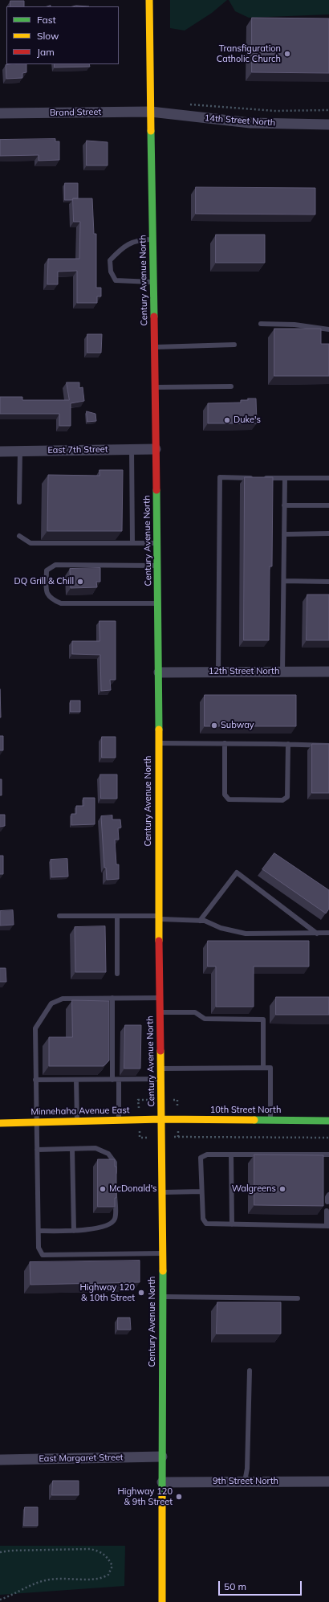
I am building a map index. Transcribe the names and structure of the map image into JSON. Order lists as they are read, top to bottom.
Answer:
{
  "streets": {
    "main road": ["Century Avenue North", "10th Street North", "Minnehaha Avenue East"],
    "street": [
      "Brand Street",
      "14th Street North",
      "East 7th Street",
      "12th Street North",
      "East Margaret Street",
      "9th Street North"
    ]
  },
  "crossings": [
    ["Brand Street", "14th Street North"],
    ["Brand Street", "Century Avenue North"],
    ["14th Street North", "Century Avenue North"],
    ["Century Avenue North", "East 7th Street"],
    ["Century Avenue North", "12th Street North"],
    ["Century Avenue North", "10th Street North"],
    ["Century Avenue North", "Minnehaha Avenue East"],
    ["Century Avenue North", "East Margaret Street"],
    ["Century Avenue North", "9th Street North"],
    ["10th Street North", "Minnehaha Avenue East"]
  ],
  "places": [
    "Transfiguration Catholic Church",
    "Duke's",
    "DQ Grill & Chill",
    "Subway",
    "McDonald's",
    "Walgreens",
    "Highway 120 & 10th Street",
    "Highway 120 & 9th Street"
  ],
  "legend": ["Fast", "Slow", "Jam"],
  "scale_bar": "50 m"
}
